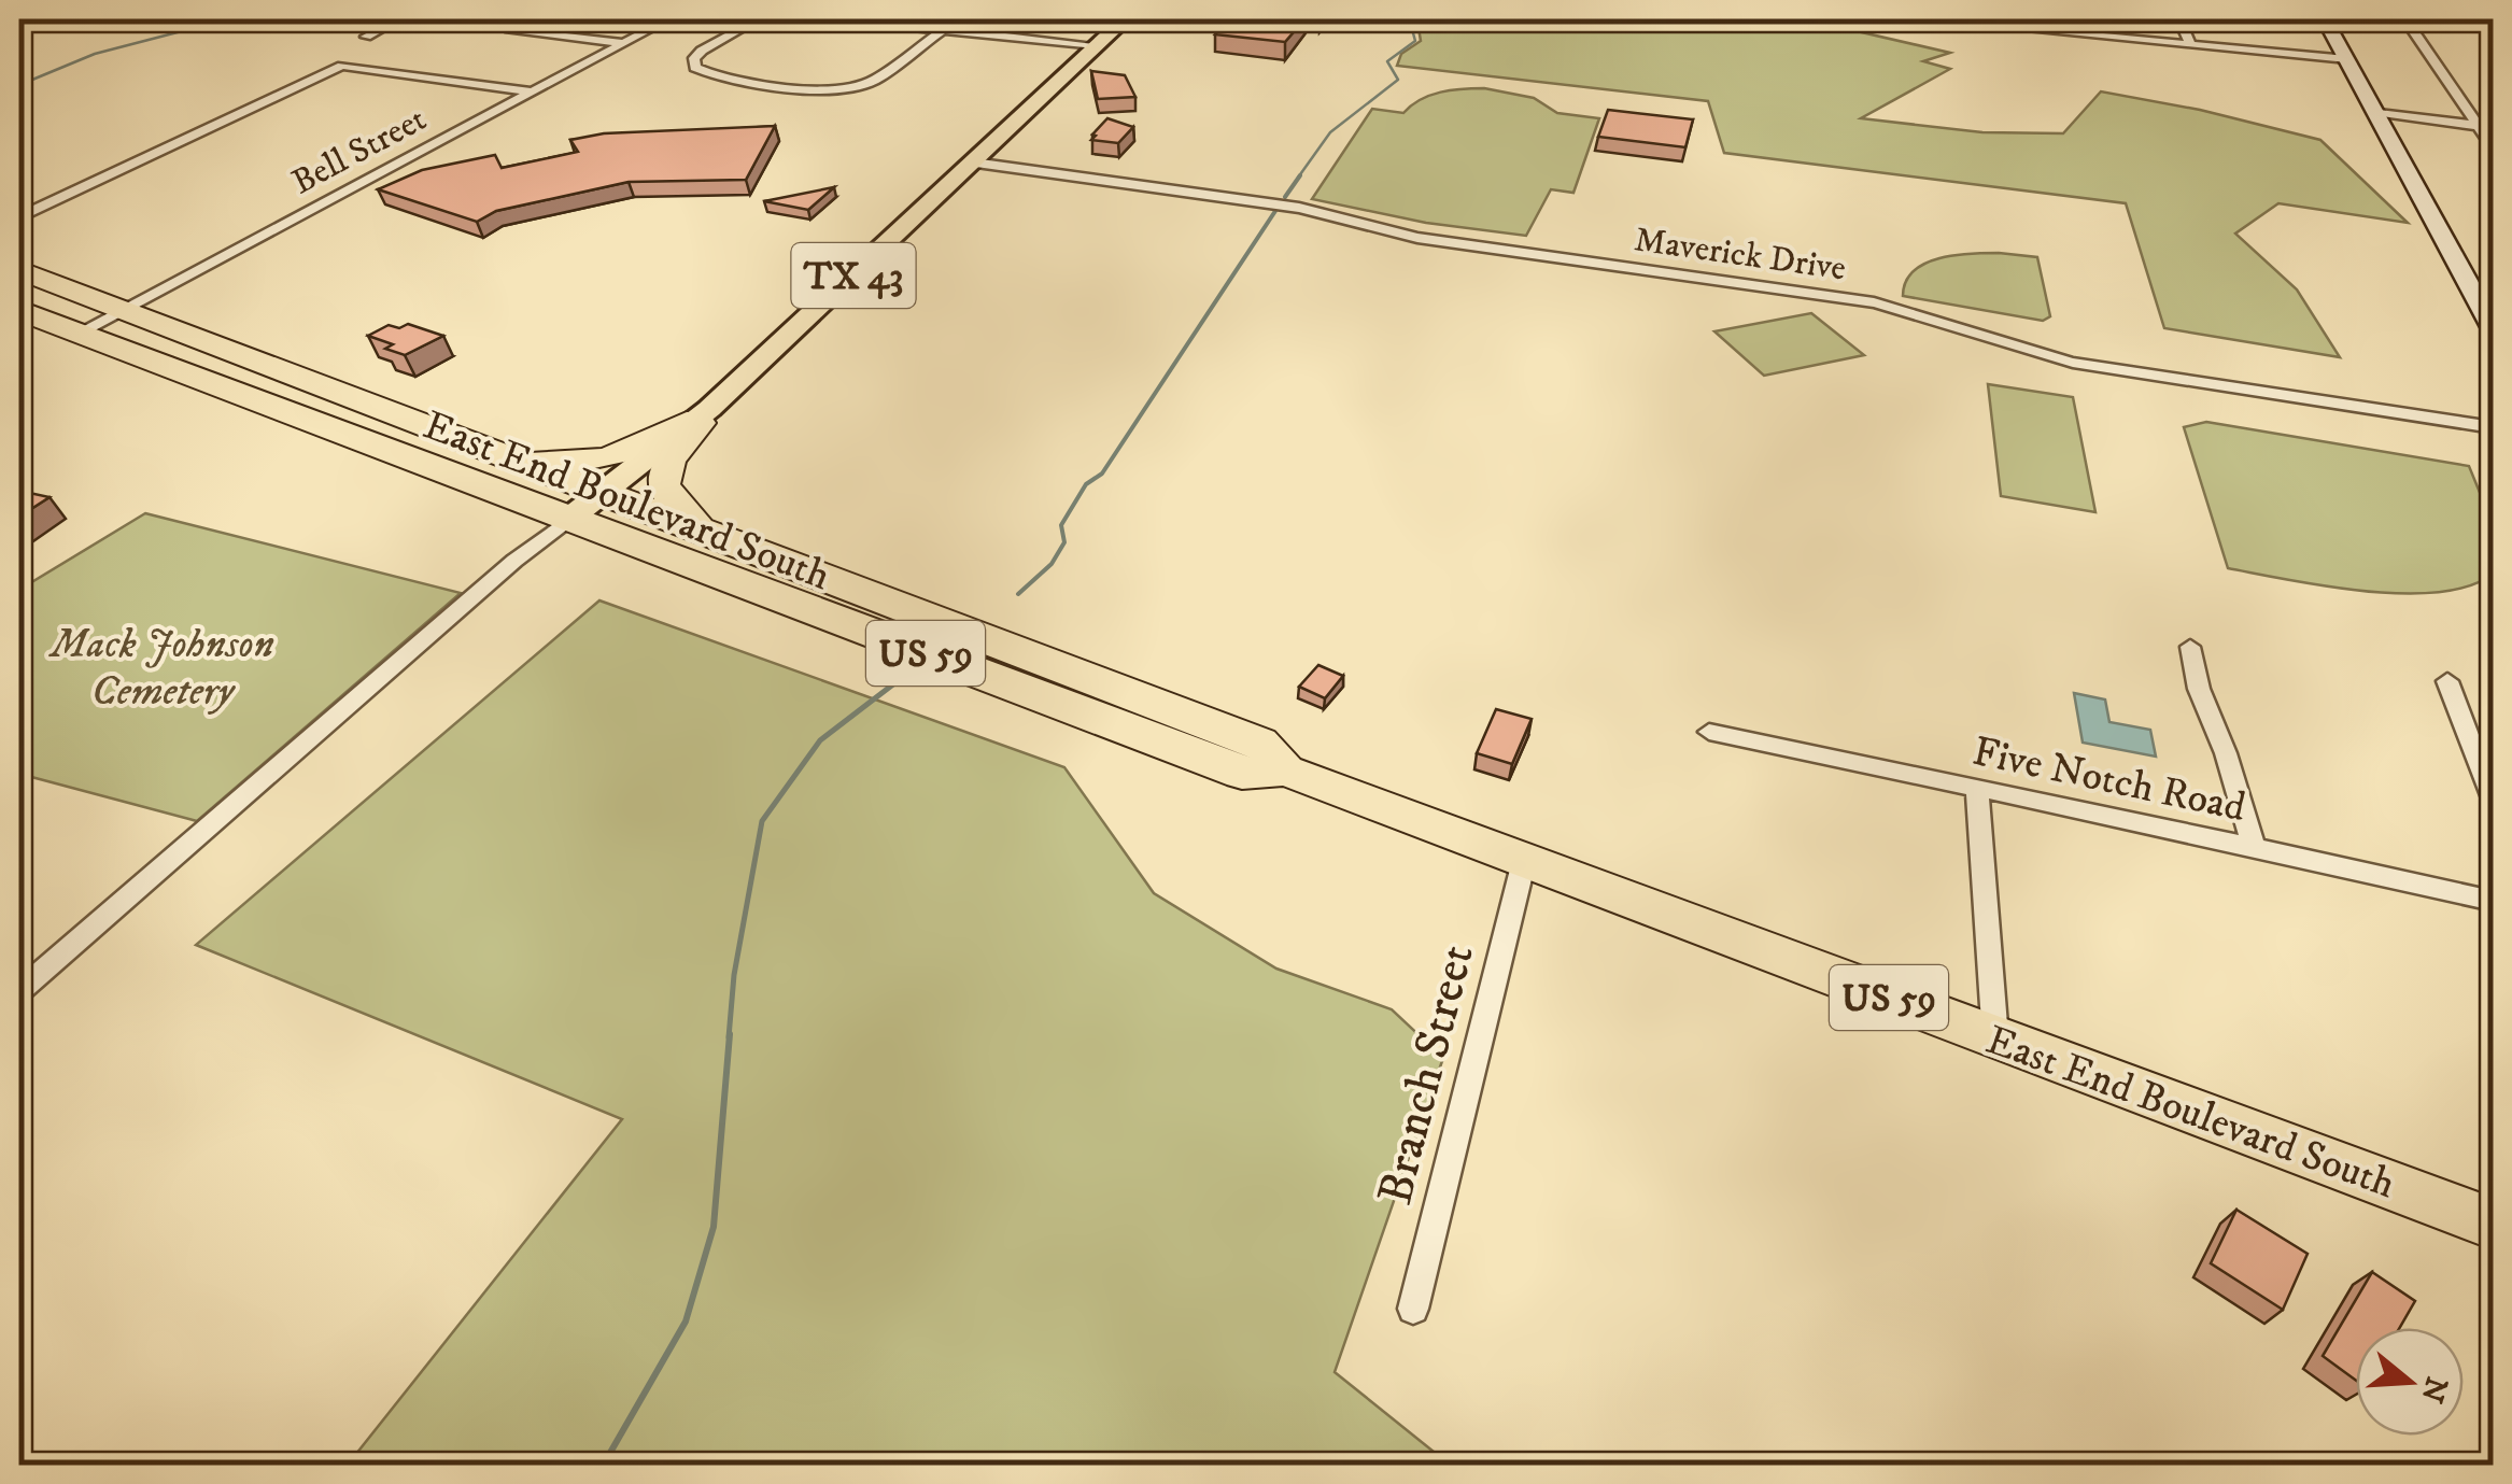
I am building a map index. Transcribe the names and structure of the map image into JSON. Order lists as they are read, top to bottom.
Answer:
{
  "streets": {
    "highway": ["East End Boulevard South", "US 59"],
    "main road": ["TX 43"],
    "street": [
      "Bell Street",
      "Maverick Drive",
      "Five Notch Road",
      "Branch Street"
    ]
  },
  "crossings": [
    ["Bell Street", "East End Boulevard South"],
    ["Maverick Drive", "TX 43"],
    ["TX 43", "East End Boulevard South"],
    ["East End Boulevard South", "Branch Street"]
  ],
  "parks": ["Mack Johnson Cemetery"],
  "north": "right"
}
